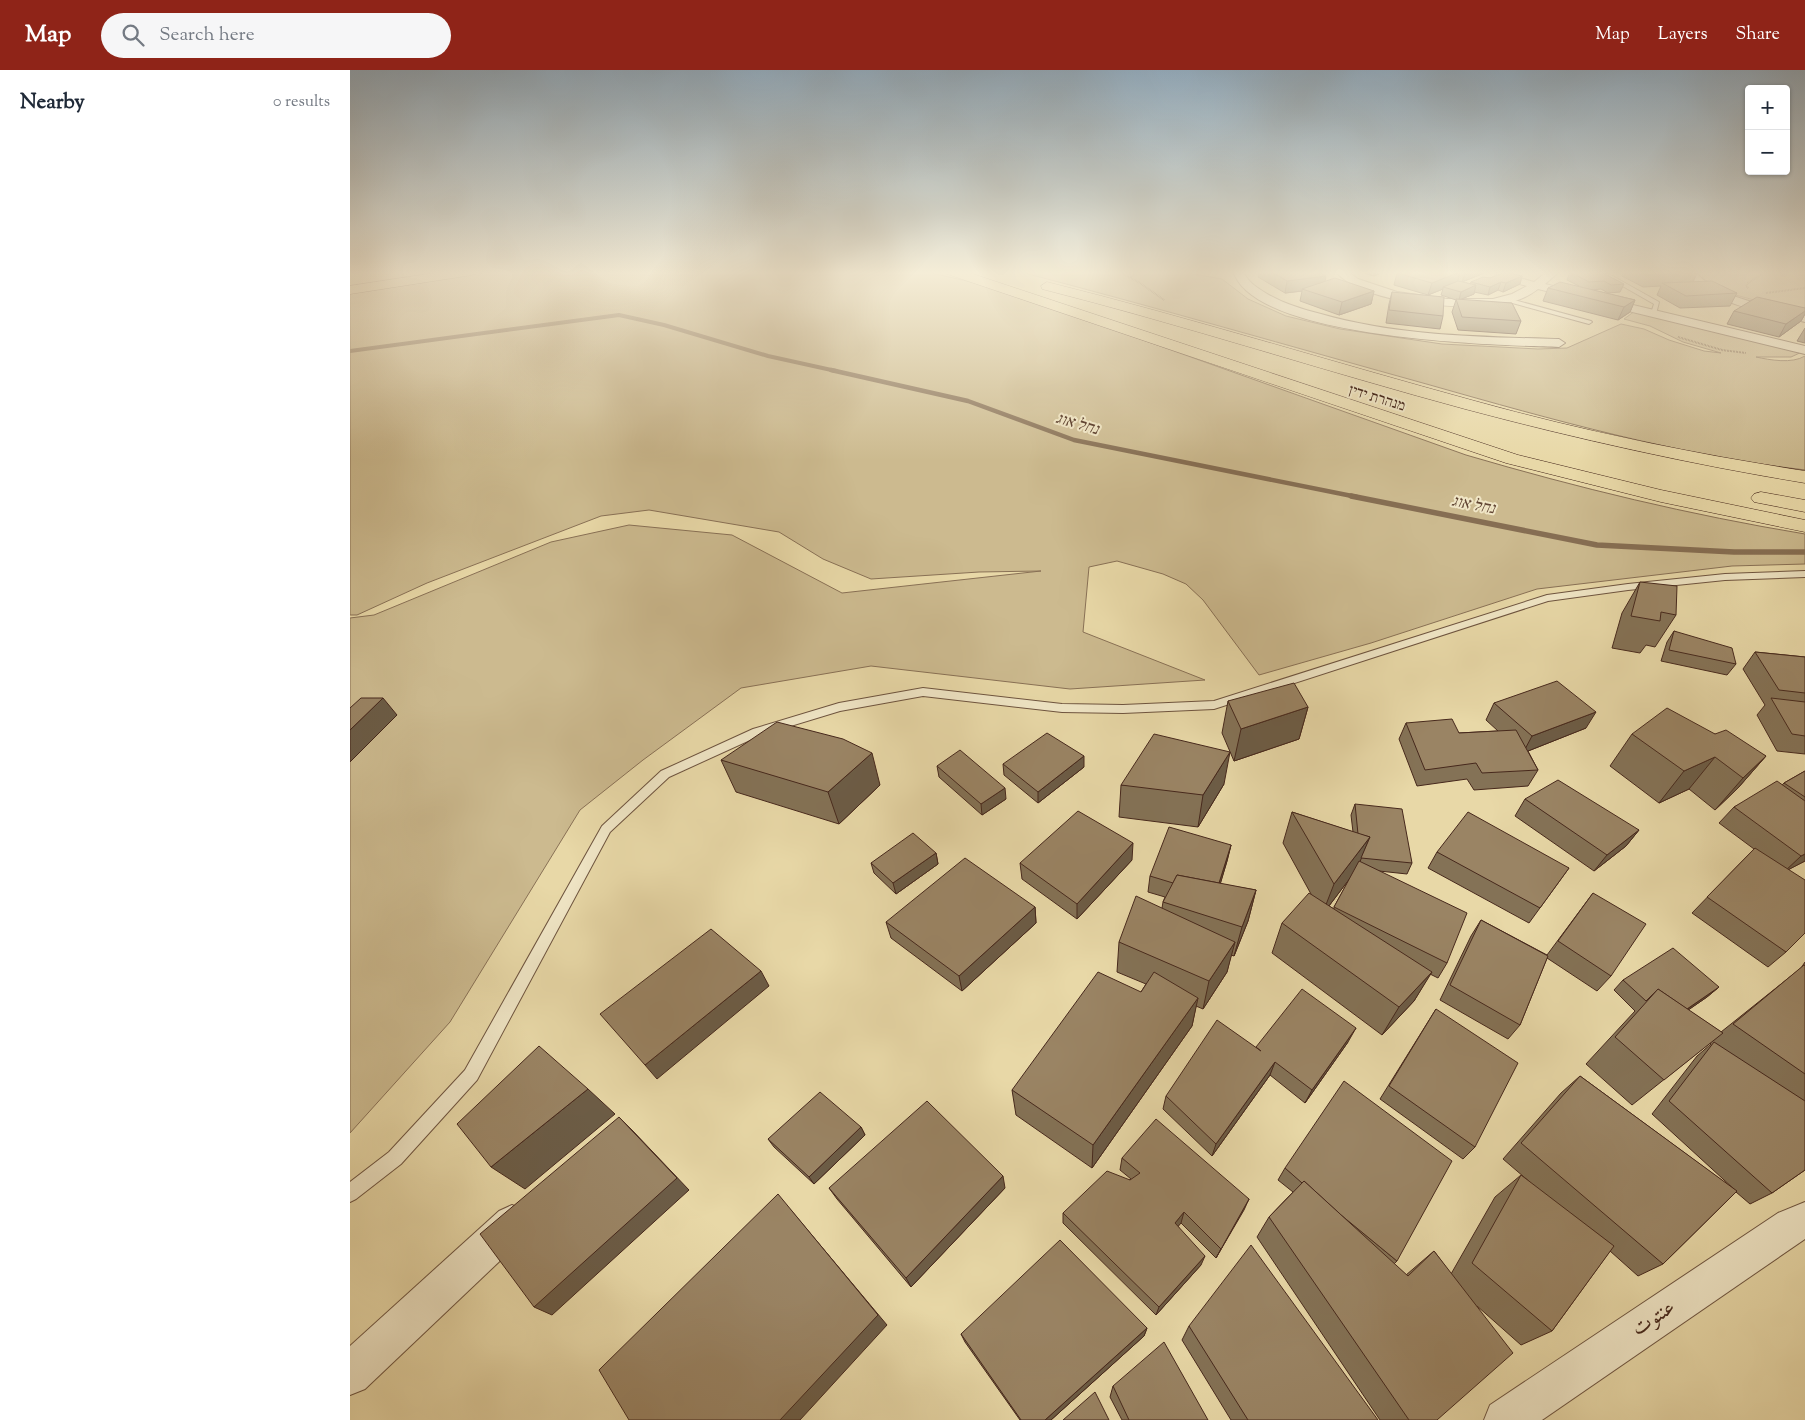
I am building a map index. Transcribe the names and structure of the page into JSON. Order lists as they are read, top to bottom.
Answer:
{
  "streets": {
    "highway": ["מנהרת ידין"],
    "street": ["عنتوت"]
  },
  "water": ["נחל אוג"],
  "page": {
    "header": "Map",
    "search": "Search here",
    "nav": ["Map", "Layers", "Share"],
    "heading": ["Nearby", "0 results"],
    "map_buttons": ["+", "−"]
  }
}
